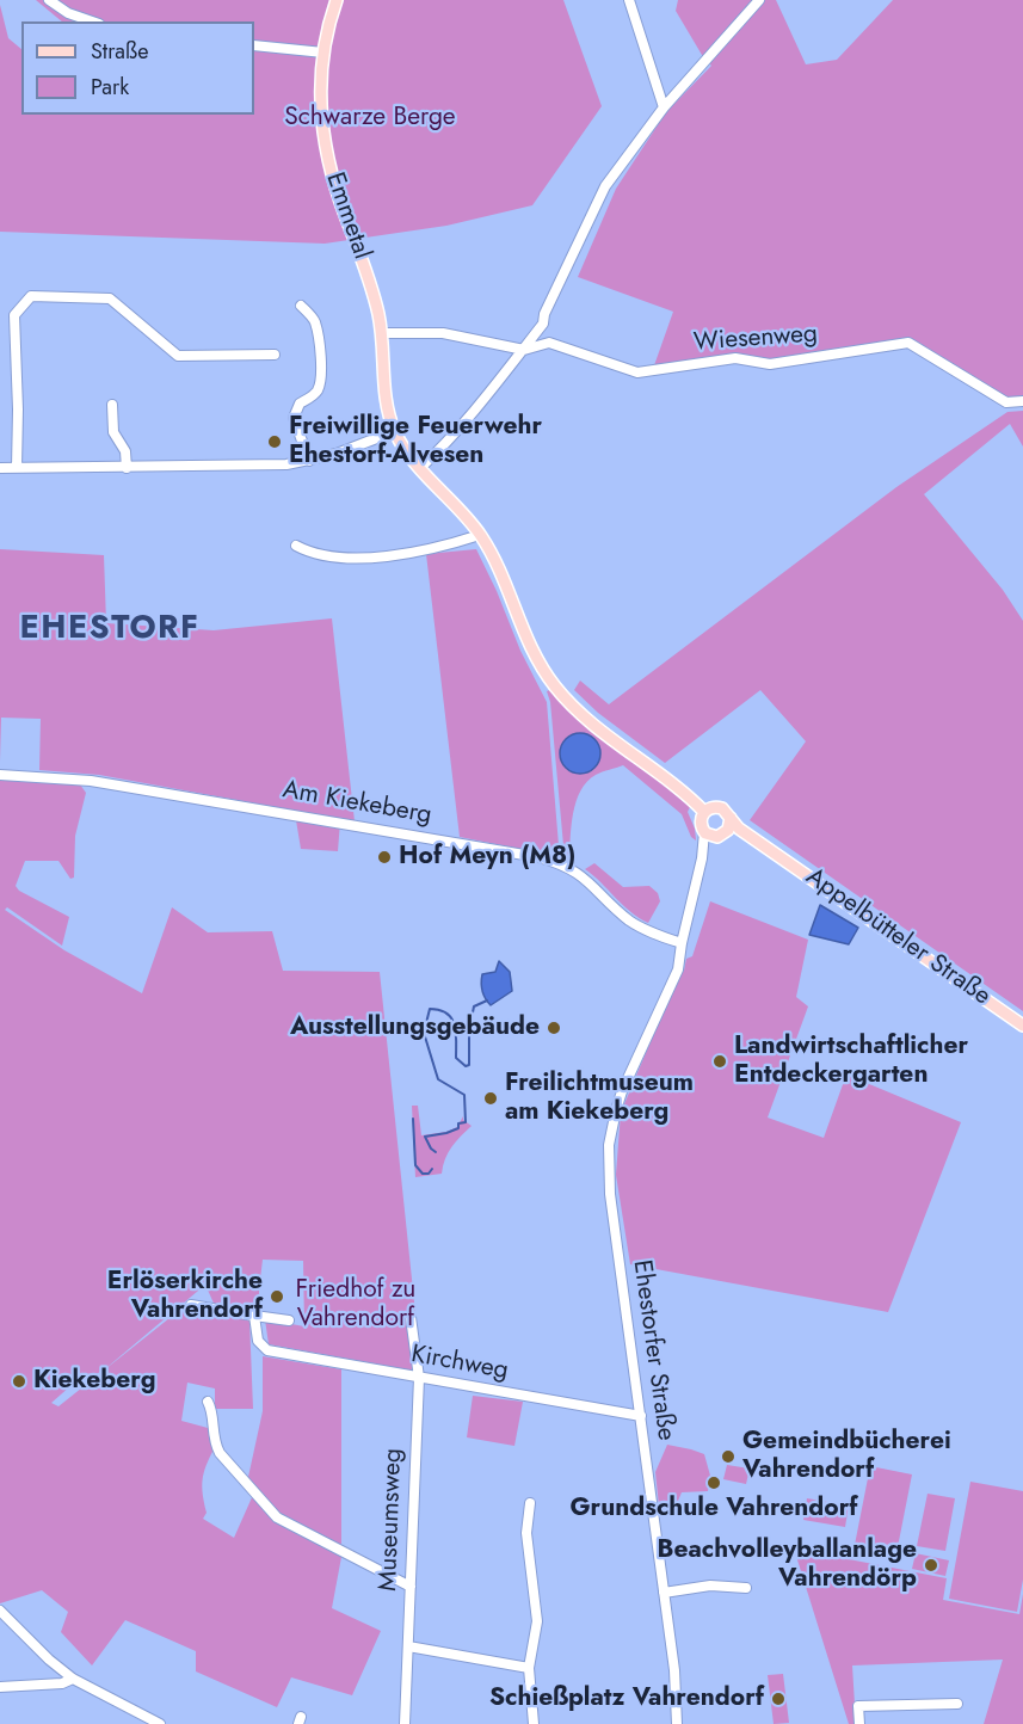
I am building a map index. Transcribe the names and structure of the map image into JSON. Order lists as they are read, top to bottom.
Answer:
{
  "streets": {
    "main road": ["Emmetal", "Appelbütteler Straße"],
    "street": [
      "Wiesenweg",
      "Am Kiekeberg",
      "Ehestorfer Straße",
      "Kirchweg",
      "Museumsweg"
    ]
  },
  "crossings": [
    ["Emmetal", "Wiesenweg"],
    ["Am Kiekeberg", "Ehestorfer Straße"],
    ["Appelbütteler Straße", "Ehestorfer Straße"],
    ["Ehestorfer Straße", "Kirchweg"],
    ["Kirchweg", "Museumsweg"]
  ],
  "districts": ["EHESTORF"],
  "parks": ["Schwarze Berge", "Friedhof zu Vahrendorf"],
  "places": [
    "Freiwillige Feuerwehr Ehestorf-Alvesen",
    "Hof Meyn (M8)",
    "Ausstellungsgebäude",
    "Landwirtschaftlicher Entdeckergarten",
    "Freilichtmuseum am Kiekeberg",
    "Erlöserkirche Vahrendorf",
    "Kiekeberg",
    "Gemeindbücherei Vahrendorf",
    "Grundschule Vahrendorf",
    "Beachvolleyballanlage Vahrendörp",
    "Schießplatz Vahrendorf"
  ],
  "legend": ["Straße", "Park"]
}
